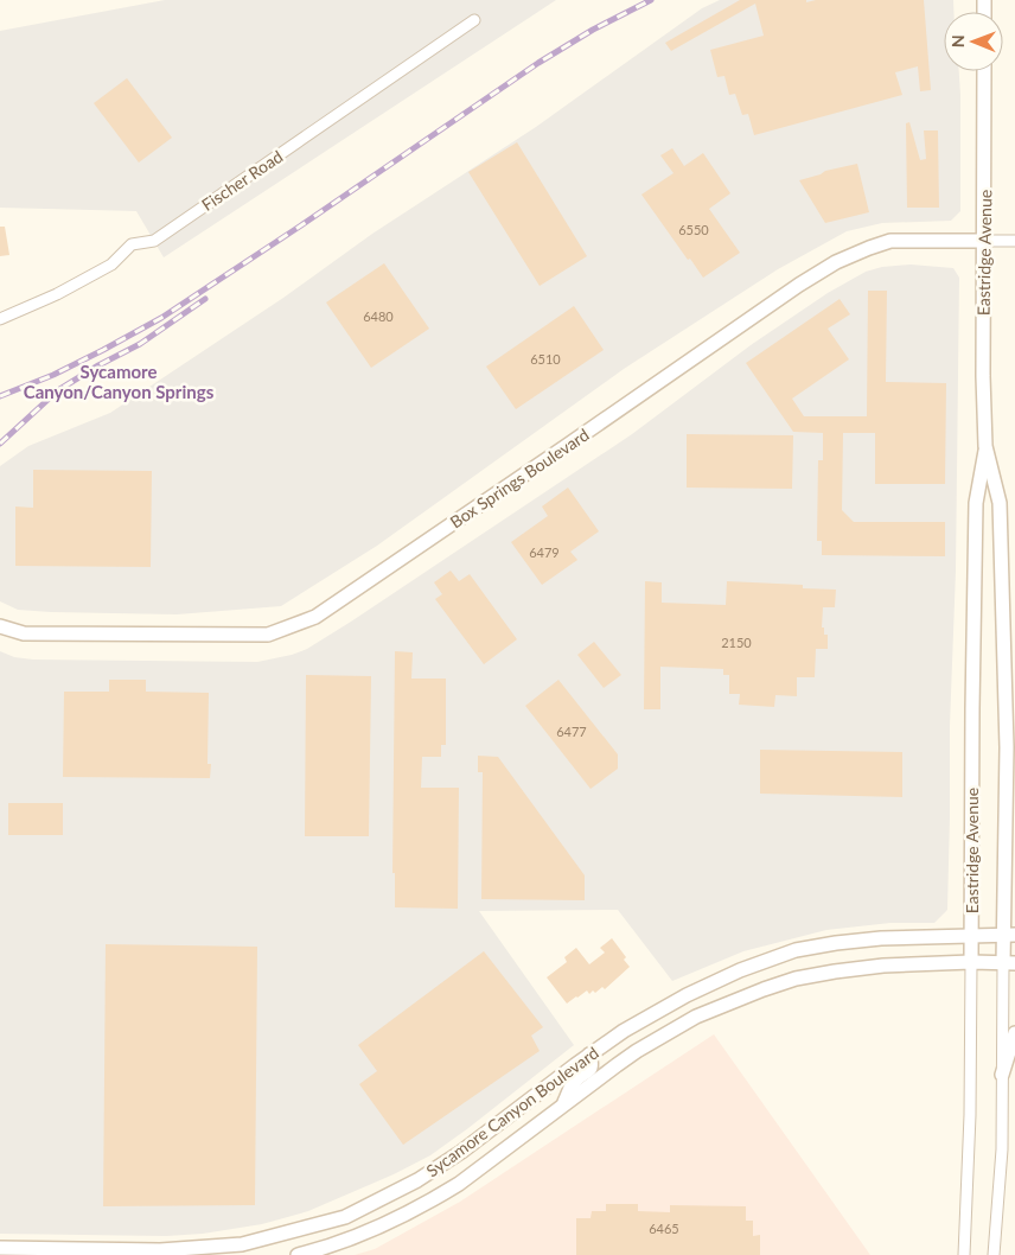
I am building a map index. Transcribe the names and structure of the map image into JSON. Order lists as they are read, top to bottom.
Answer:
{
  "streets": {
    "main road": ["Eastridge Avenue", "Box Springs Boulevard", "Sycamore Canyon Boulevard"],
    "street": ["Fischer Road"]
  },
  "crossings": [
    ["Eastridge Avenue", "Box Springs Boulevard"],
    ["Eastridge Avenue", "Sycamore Canyon Boulevard"]
  ],
  "districts": ["Sycamore Canyon/Canyon Springs"],
  "house_numbers": [
    "6550",
    "6480",
    "6510",
    "6479",
    "2150",
    "6477",
    "6465"
  ],
  "north": "left"
}
